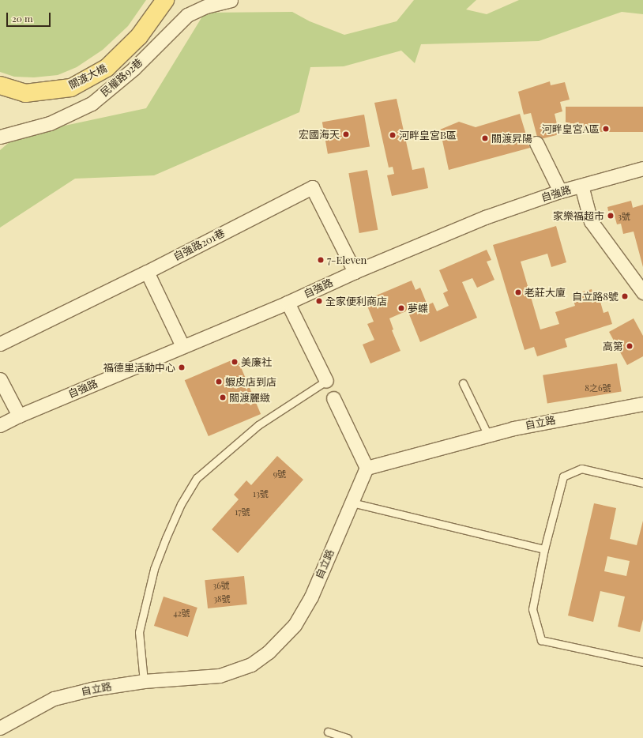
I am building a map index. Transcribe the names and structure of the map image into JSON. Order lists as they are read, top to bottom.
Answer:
{
  "streets": {
    "main road": ["關渡大橋"],
    "street": [
      "民權路92巷",
      "自強路",
      "自強路201巷",
      "自立路"
    ]
  },
  "crossings": [
    ["自強路", "自強路201巷"]
  ],
  "places": [
    "河畔皇宮A區",
    "宏國海天",
    "河畔皇宮B區",
    "關渡昇陽",
    "家樂福超市",
    "7-Eleven",
    "老莊大廈",
    "自立路8號",
    "全家便利商店",
    "夢蝶",
    "高第",
    "美廉社",
    "福德里活動中心",
    "蝦皮店到店",
    "關渡麗緻"
  ],
  "house_numbers": [
    "3號",
    "8之6號",
    "9號",
    "13號",
    "17號",
    "36號",
    "38號",
    "42號"
  ],
  "scale_bar": "20 m"
}
